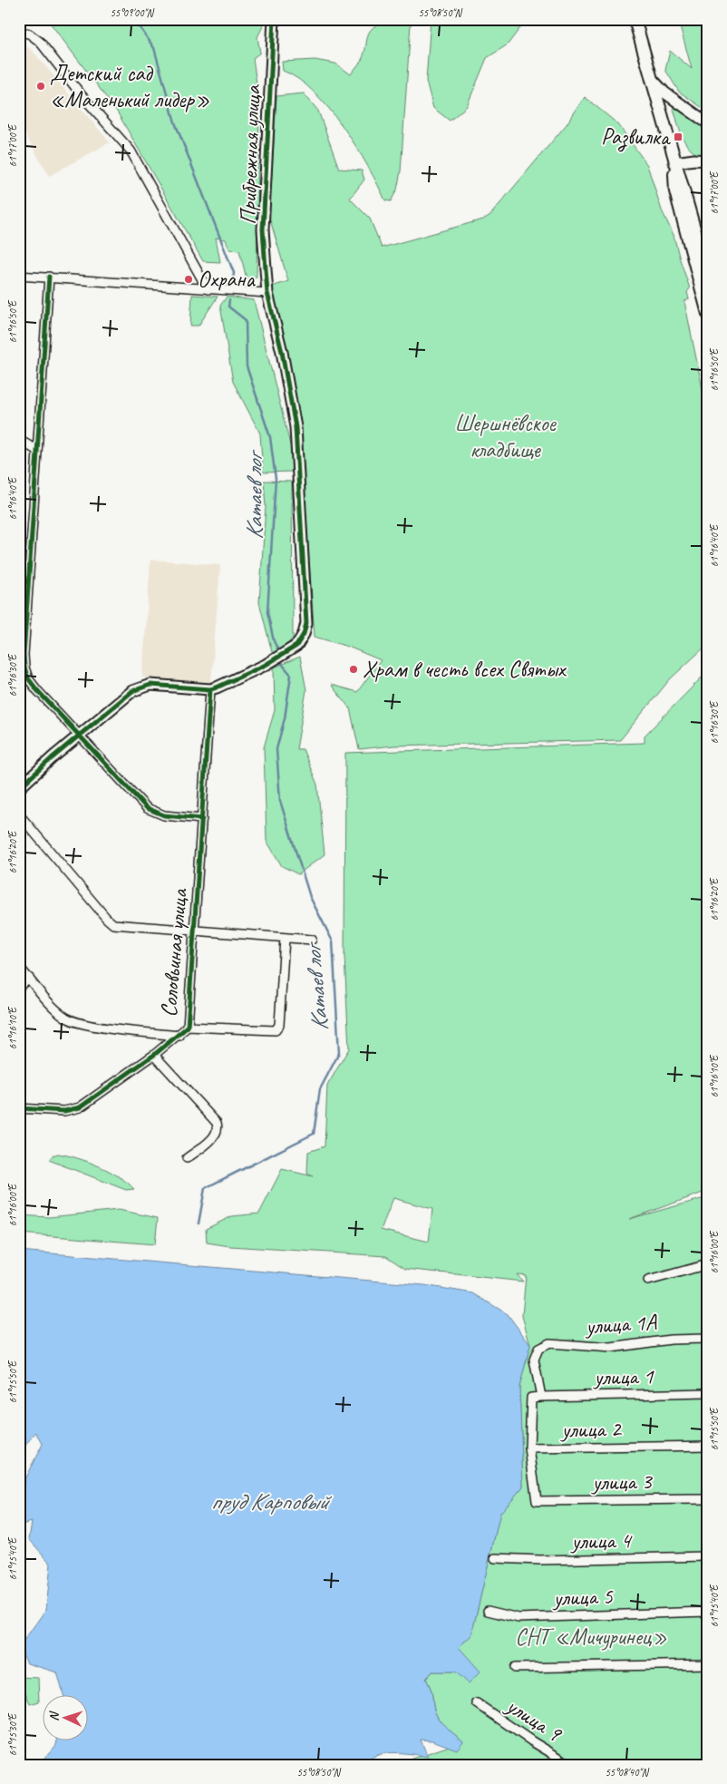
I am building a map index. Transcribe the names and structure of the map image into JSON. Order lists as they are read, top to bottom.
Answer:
{
  "streets": {
    "street": [
      "Прибрежная улица",
      "Соловьиная улица",
      "улица 1А",
      "улица 1",
      "улица 2",
      "улица 3",
      "улица 4",
      "улица 5",
      "улица 9"
    ]
  },
  "crossings": [
    ["Прибрежная улица", "Соловьиная улица"],
    ["улица 1А", "улица 1"],
    ["улица 2", "улица 3"]
  ],
  "water": ["Катаев лог", "пруд Карповый"],
  "parks": ["Шершнёвское кладбище", "СНТ «Мичуринец»"],
  "places": {
    "other": ["Детский сад «Маленький лидер»", "Охрана", "Храм в честь всех Святых"],
    "transit": ["Развилка"]
  },
  "north": "left",
  "coordinates": [
    "55°09'00\"N",
    "55°08'50\"N",
    "61°17'00\"E",
    "61°16'50\"E",
    "61°16'40\"E",
    "61°16'30\"E",
    "61°16'20\"E",
    "61°16'10\"E",
    "61°16'00\"E",
    "61°15'50\"E",
    "61°15'40\"E",
    "61°15'30\"E",
    "55°08'40\"N"
  ]
}
